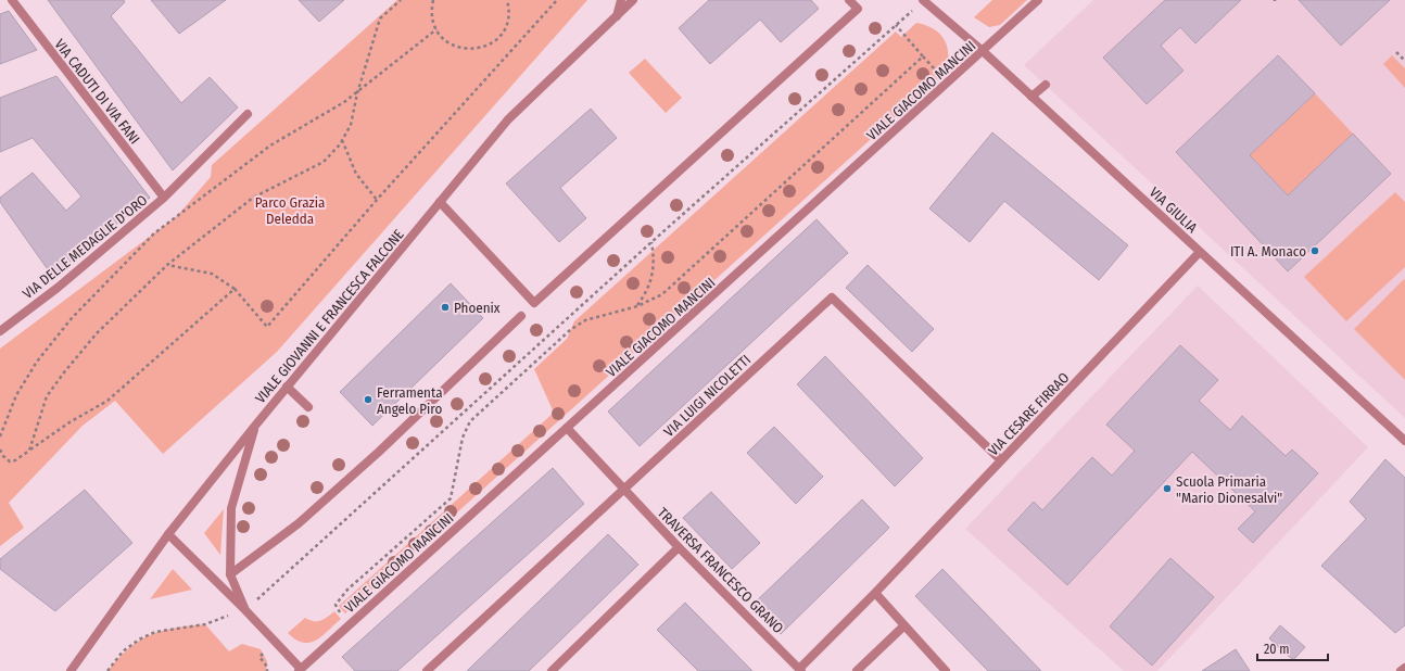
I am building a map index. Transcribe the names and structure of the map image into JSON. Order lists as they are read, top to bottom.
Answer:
{
  "streets": {
    "street": [
      "VIALE GIACOMO MANCINI",
      "VIA CADUTI DI VIA FANI",
      "VIA GIULIA",
      "VIA DELLE MEDAGLIE D'ORO",
      "VIALE GIOVANNI E FRANCESCA FALCONE",
      "VIA LUIGI NICOLETTI",
      "VIA CESARE FIRRAO",
      "TRAVERSA FRANCESCO GRANO"
    ]
  },
  "crossings": [
    ["VIALE GIACOMO MANCINI", "VIA GIULIA"],
    ["VIALE GIACOMO MANCINI", "TRAVERSA FRANCESCO GRANO"],
    ["VIA CADUTI DI VIA FANI", "VIA DELLE MEDAGLIE D'ORO"],
    ["VIA GIULIA", "VIA CESARE FIRRAO"],
    ["VIA LUIGI NICOLETTI", "VIA CESARE FIRRAO"],
    ["VIA LUIGI NICOLETTI", "TRAVERSA FRANCESCO GRANO"],
    ["VIA CESARE FIRRAO", "TRAVERSA FRANCESCO GRANO"]
  ],
  "parks": ["Parco Grazia Deledda"],
  "places": [
    "ITI A. Monaco",
    "Phoenix",
    "Ferramenta Angelo Piro",
    "Scuola Primaria \"Mario Dionesalvi\""
  ],
  "scale_bar": "20 m"
}
